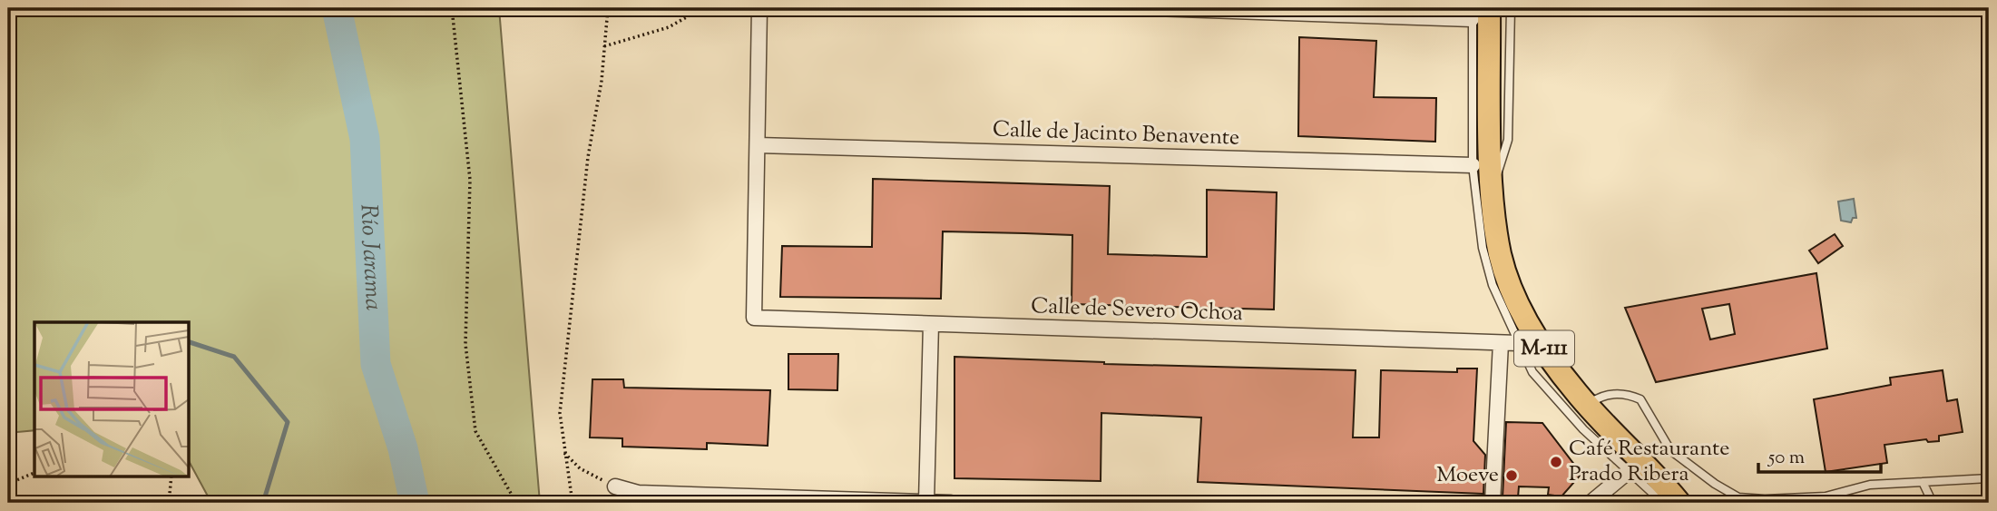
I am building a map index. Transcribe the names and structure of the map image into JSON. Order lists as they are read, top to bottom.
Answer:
{
  "streets": {
    "main road": ["M-111"],
    "street": ["Calle de Jacinto Benavente", "Calle de Severo Ochoa"]
  },
  "crossings": [
    ["Calle de Jacinto Benavente", "Calle de Severo Ochoa"]
  ],
  "water": ["Río Jarama"],
  "places": ["Café Restaurante Prado Ribera", "Moeve"],
  "scale_bar": "50 m"
}
